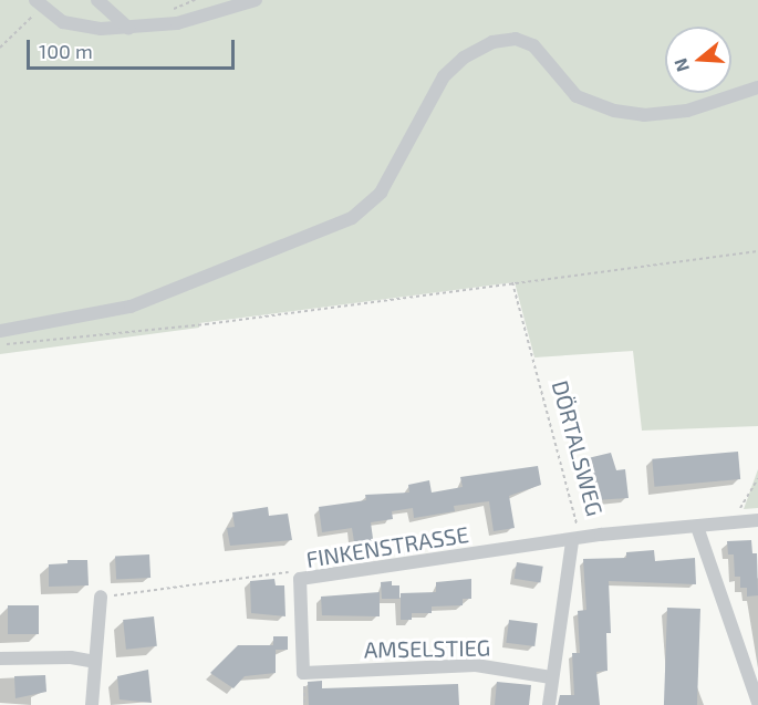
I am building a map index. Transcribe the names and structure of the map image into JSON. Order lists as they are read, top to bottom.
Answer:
{
  "streets": {
    "street": ["DÖRTALSWEG", "FINKENSTRASSE", "AMSELSTIEG"]
  },
  "crossings": [
    ["DÖRTALSWEG", "FINKENSTRASSE"],
    ["DÖRTALSWEG", "AMSELSTIEG"],
    ["FINKENSTRASSE", "AMSELSTIEG"]
  ],
  "scale_bar": "100 m",
  "north": "left"
}
